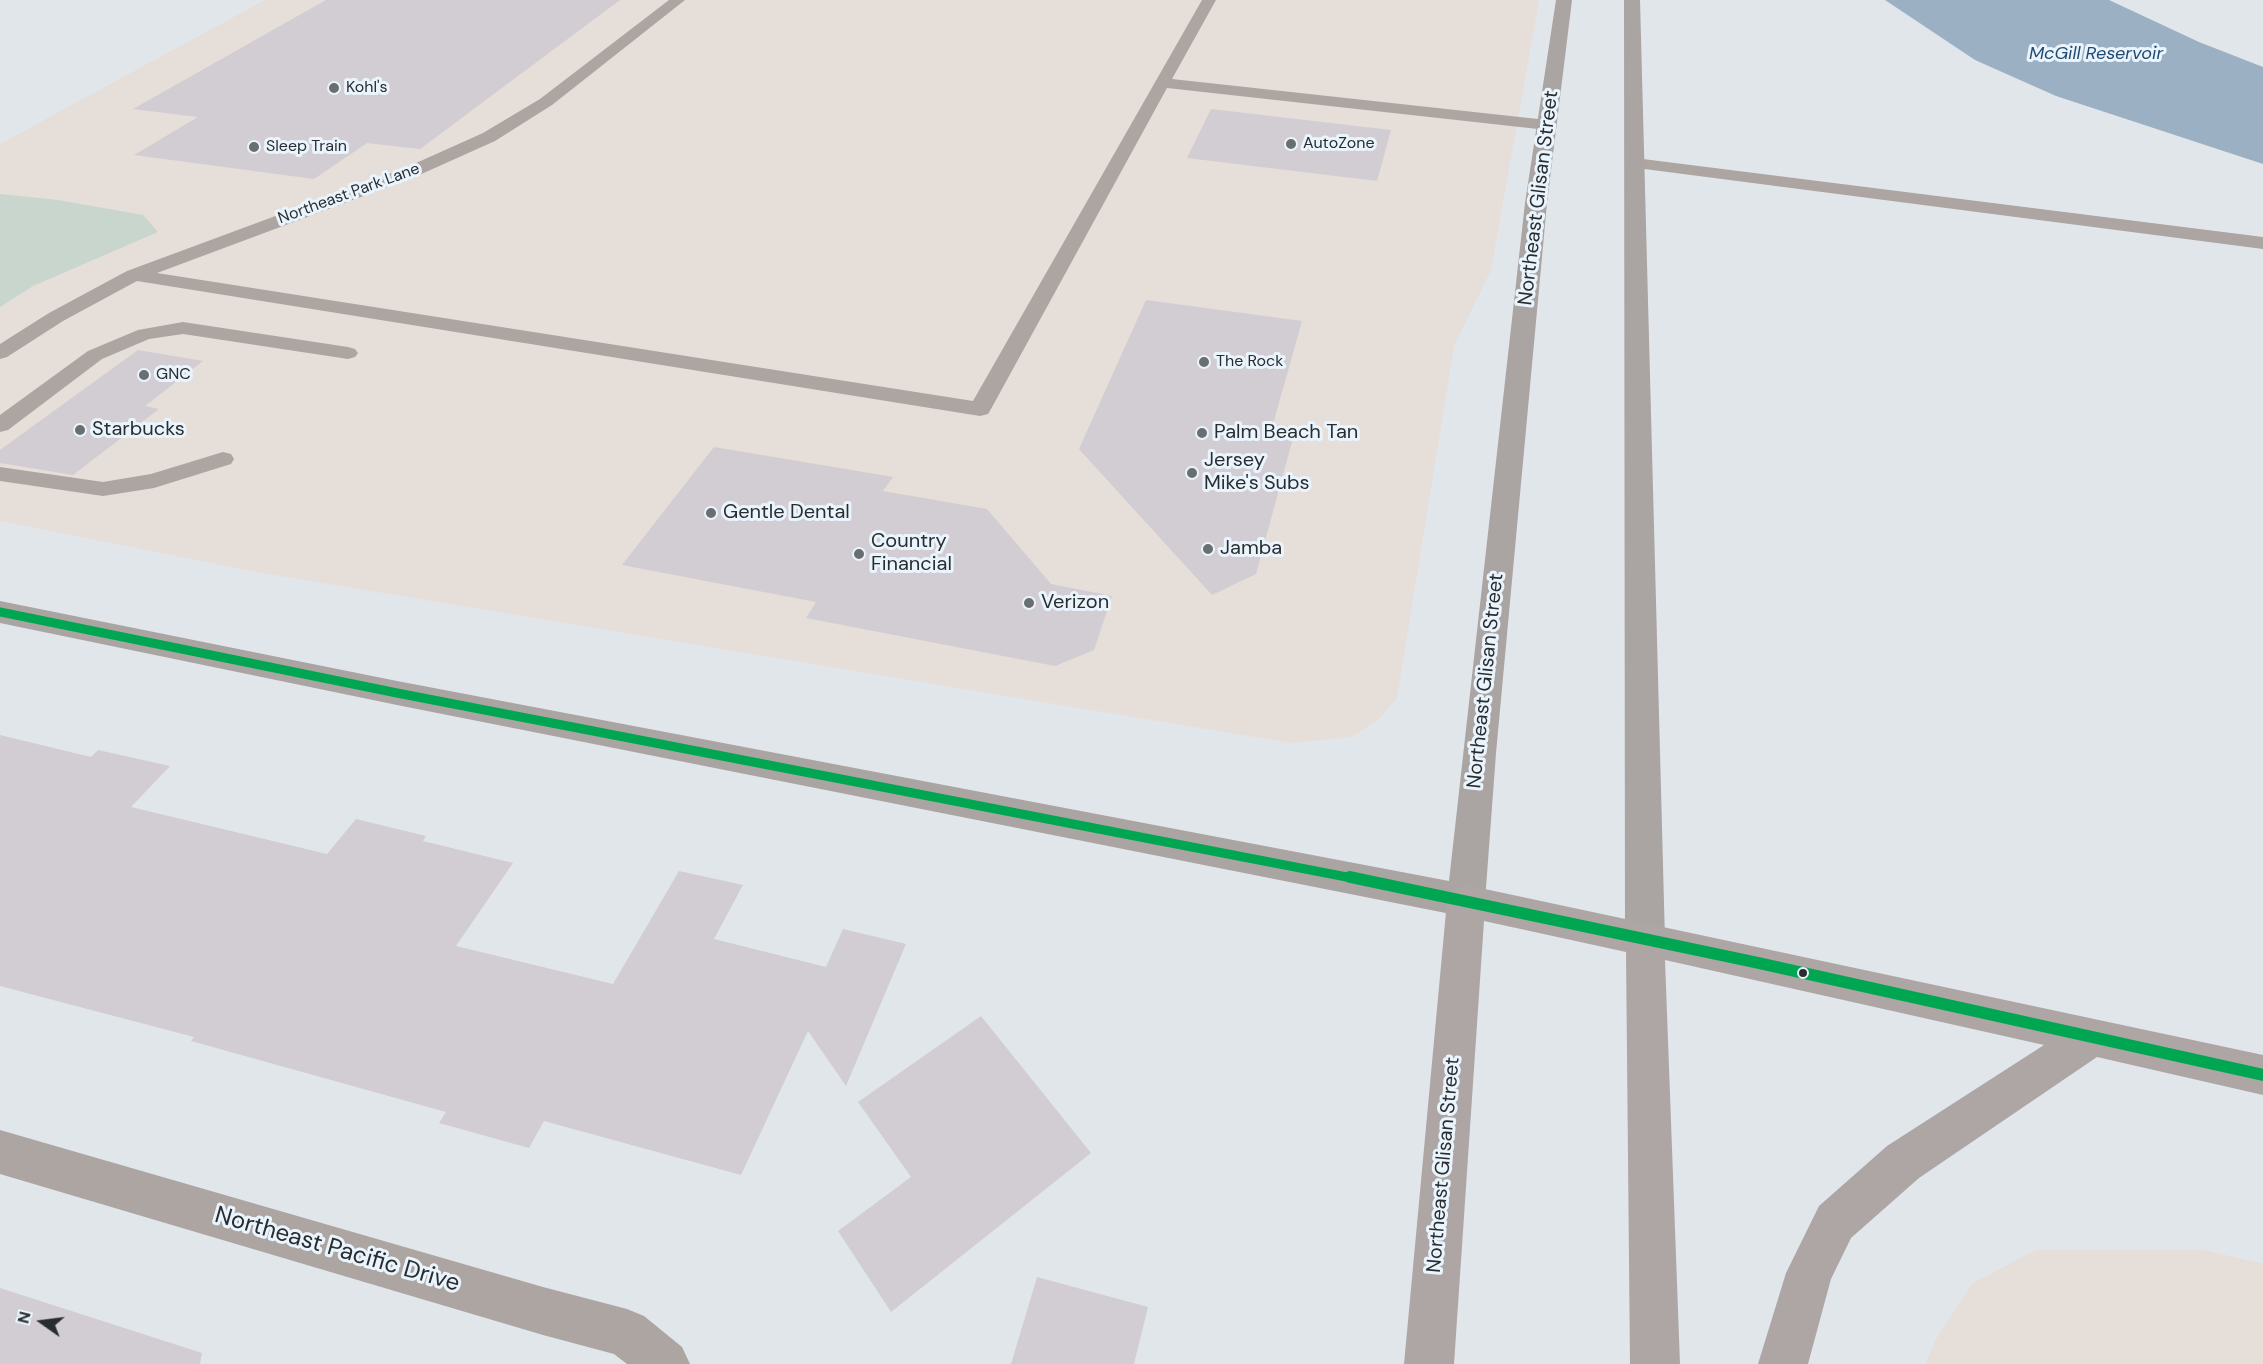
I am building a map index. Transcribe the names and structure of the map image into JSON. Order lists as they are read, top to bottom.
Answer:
{
  "streets": {
    "main road": ["Northeast Glisan Street"],
    "street": ["Northeast Pacific Drive"],
    "lane": ["Northeast Park Lane"]
  },
  "water": ["McGill Reservoir"],
  "places": [
    "Kohl's",
    "AutoZone",
    "Sleep Train",
    "The Rock",
    "GNC",
    "Starbucks",
    "Palm Beach Tan",
    "Jersey Mike's Subs",
    "Gentle Dental",
    "Jamba",
    "Country Financial",
    "Verizon"
  ],
  "north": "left"
}
